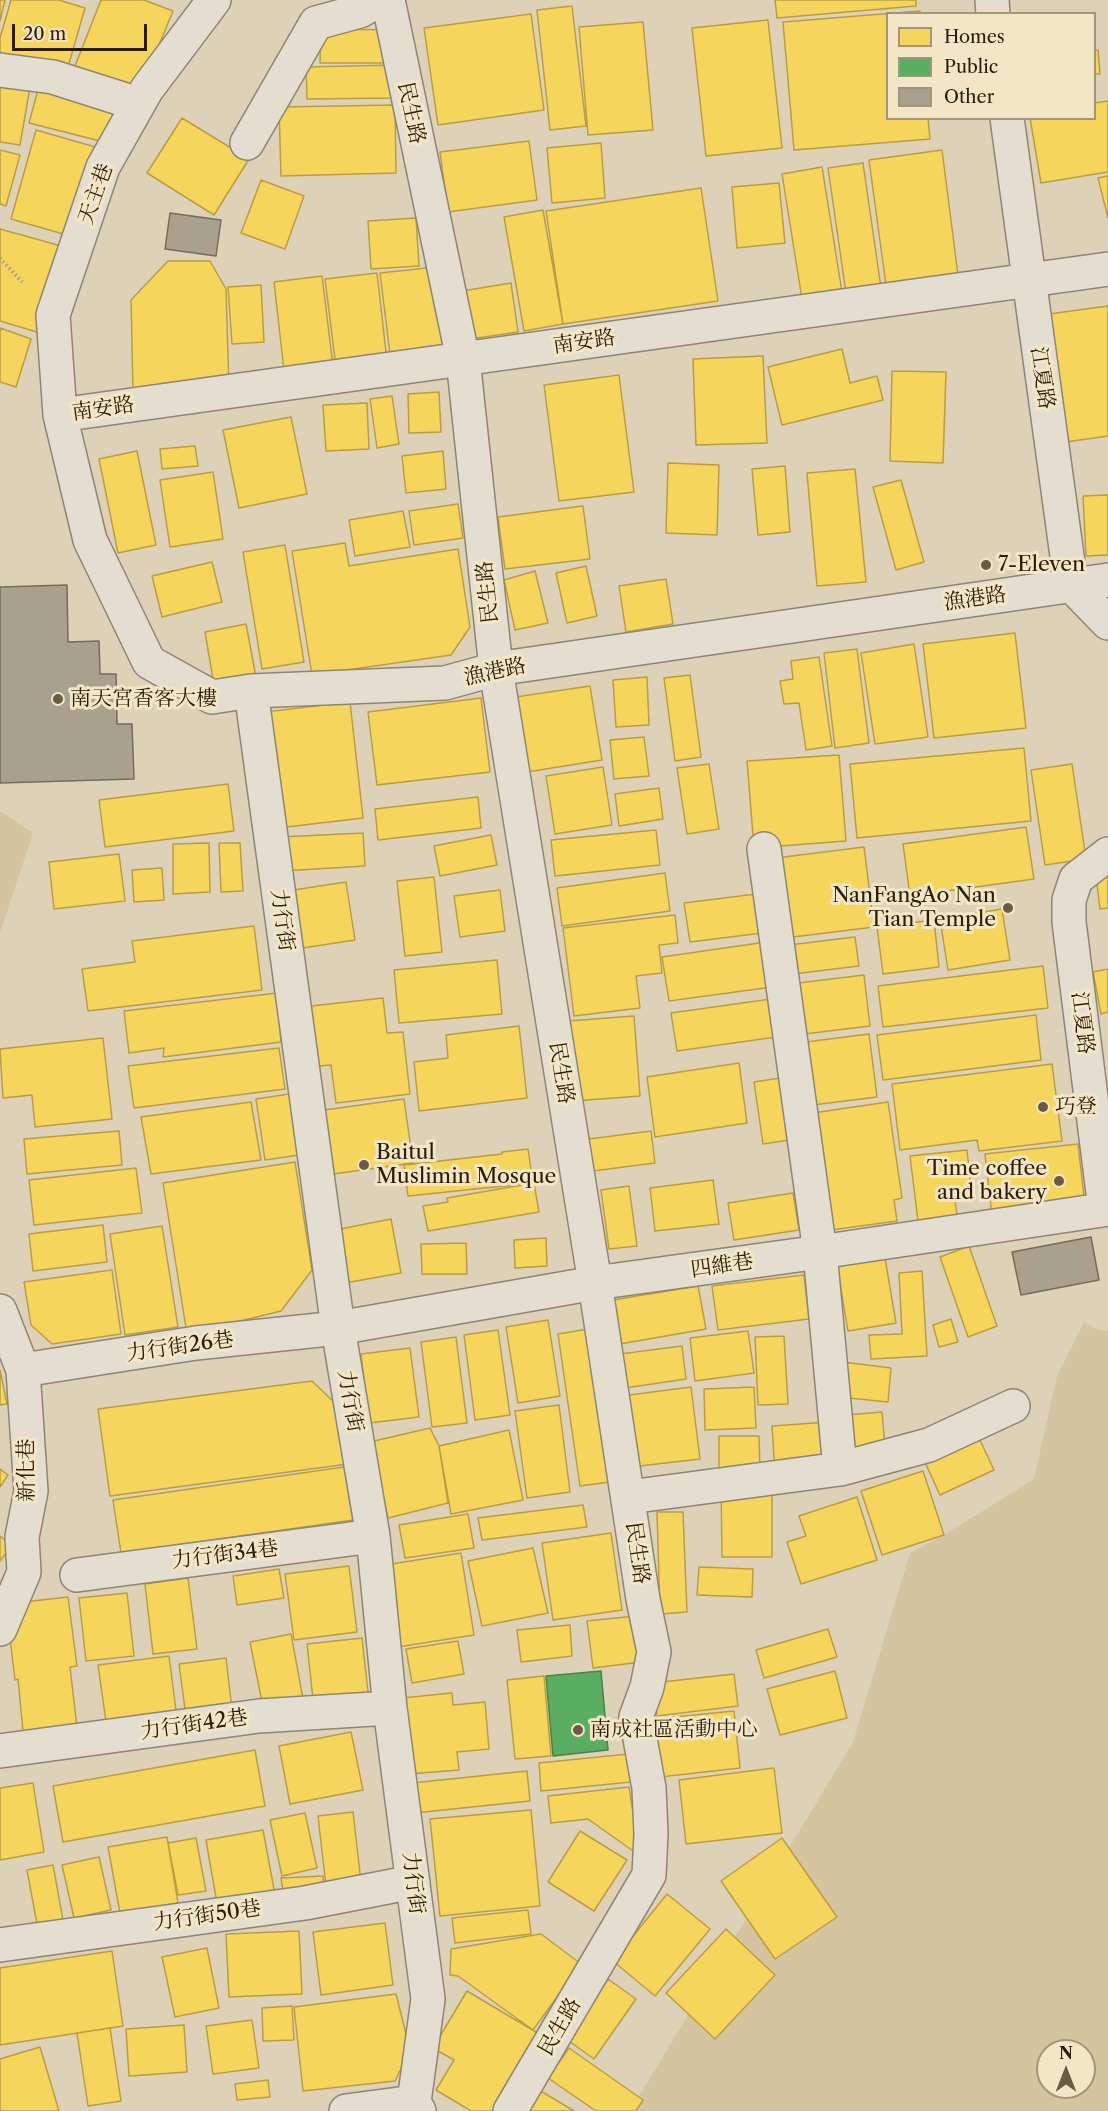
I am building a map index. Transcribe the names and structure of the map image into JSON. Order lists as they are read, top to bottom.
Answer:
{
  "streets": {
    "street": [
      "民生路",
      "天主巷",
      "南安路",
      "江夏路",
      "漁港路",
      "力行街",
      "四維巷",
      "力行街26巷",
      "新化巷",
      "力行街34巷",
      "力行街42巷",
      "力行街50巷"
    ]
  },
  "crossings": [
    ["民生路", "南安路"],
    ["民生路", "漁港路"],
    ["民生路", "四維巷"],
    ["天主巷", "南安路"],
    ["天主巷", "漁港路"],
    ["南安路", "江夏路"],
    ["南安路", "漁港路"],
    ["江夏路", "漁港路"],
    ["江夏路", "四維巷"],
    ["漁港路", "力行街"],
    ["力行街", "四維巷"],
    ["力行街", "力行街26巷"],
    ["力行街", "力行街34巷"],
    ["力行街", "力行街42巷"],
    ["力行街", "力行街50巷"],
    ["四維巷", "力行街26巷"],
    ["力行街26巷", "新化巷"]
  ],
  "places": [
    "7-Eleven",
    "南天宮香客大樓",
    "NanFangAo Nan Tian Temple",
    "巧登",
    "Baitul Muslimin Mosque",
    "Time coffee and bakery",
    "南成社區活動中心"
  ],
  "legend": ["Homes", "Public", "Other"],
  "scale_bar": "20 m",
  "north": "top"
}
